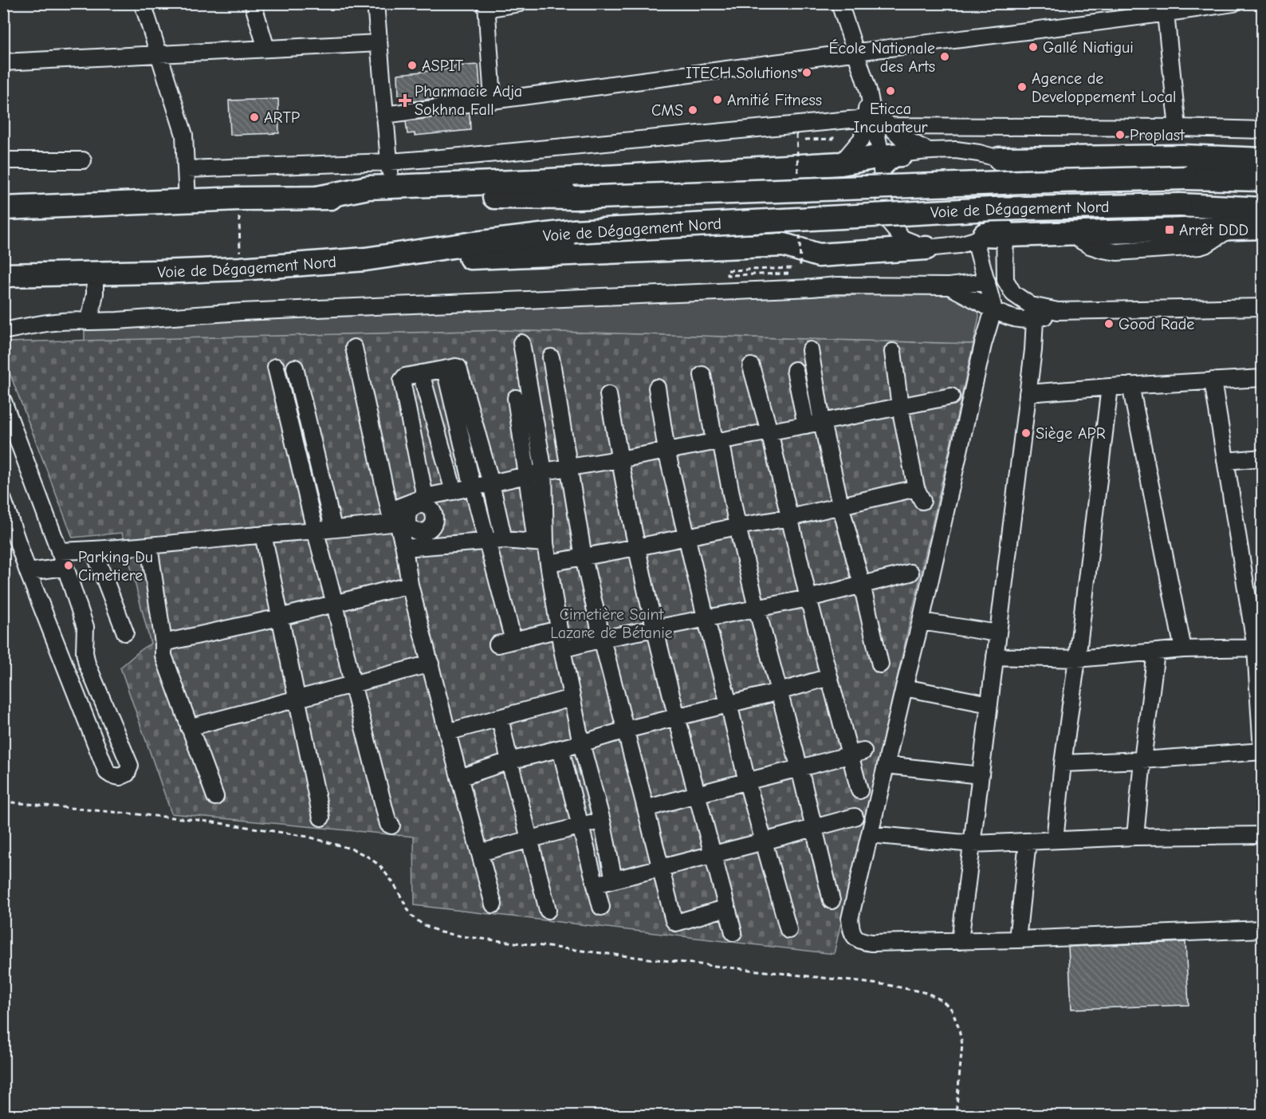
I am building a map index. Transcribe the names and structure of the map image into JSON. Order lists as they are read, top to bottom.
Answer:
{
  "streets": {
    "highway": ["Voie de Dégagement Nord"]
  },
  "parks": ["Cimetière Saint Lazare de Bétanie"],
  "places": {
    "other": [
      "Gallé Niatigui",
      "École Nationale des Arts",
      "ASPIT",
      "ITECH Solutions",
      "Agence de Developpement Local",
      "Eticca Incubateur",
      "Amitié Fitness",
      "CMS",
      "ARTP",
      "Proplast",
      "Good Rade",
      "Siège APR",
      "Parking Du Cimetiere"
    ],
    "health": ["Pharmacie Adja Sokhna Fall"],
    "transit": ["Arrêt DDD"]
  }
}
